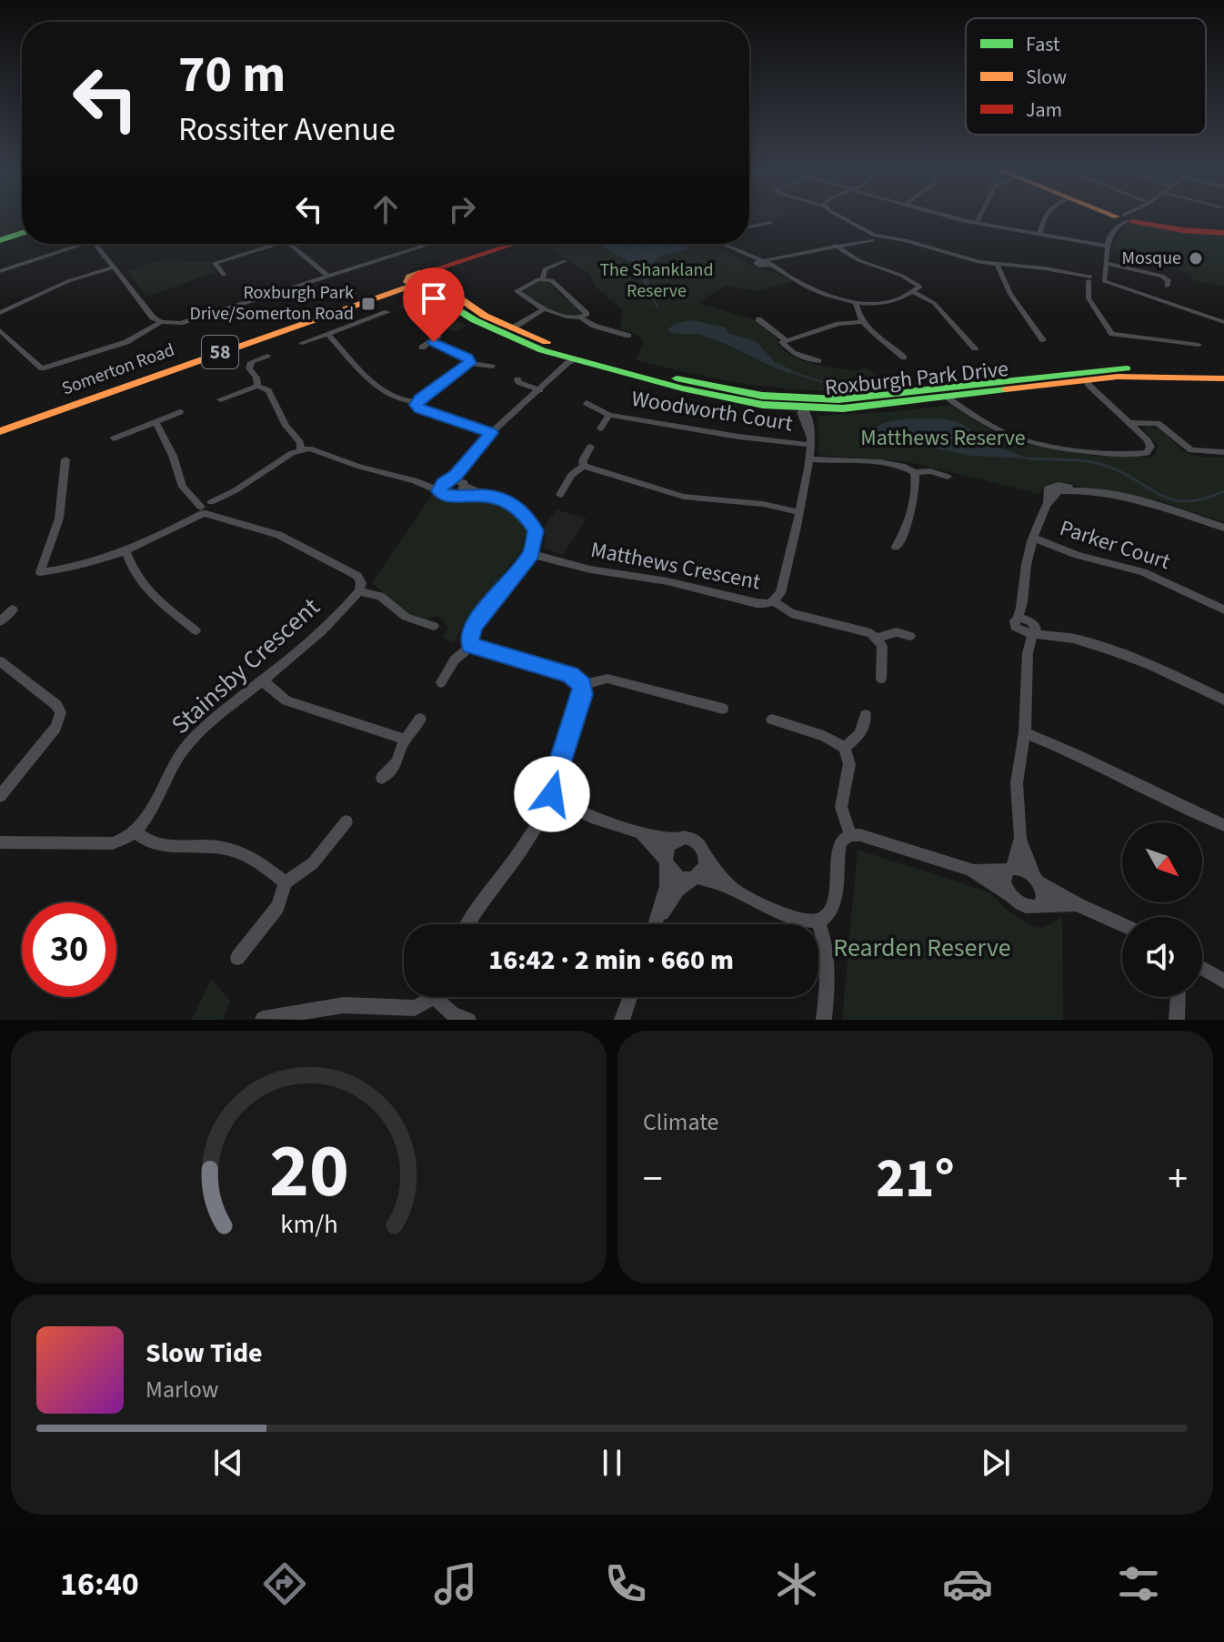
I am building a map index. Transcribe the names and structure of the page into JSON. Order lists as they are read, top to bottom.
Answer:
{
  "streets": {
    "street": [
      "58",
      "Somerton Road",
      "Roxburgh Park Drive",
      "Woodworth Court",
      "Parker Court",
      "Matthews Crescent",
      "Stainsby Crescent"
    ]
  },
  "crossings": [
    ["Somerton Road", "Roxburgh Park Drive"],
    ["Roxburgh Park Drive", "Matthews Crescent"],
    ["Woodworth Court", "Matthews Crescent"]
  ],
  "parks": ["The Shankland Reserve", "Matthews Reserve", "Rearden Reserve"],
  "places": {
    "other": ["Mosque"],
    "transit": ["Roxburgh Park Drive/Somerton Road"]
  },
  "legend": ["Fast", "Slow", "Jam"],
  "north": "bottom right",
  "page": {
    "turn": ["70 m", "Rossiter Avenue"],
    "limit": "30",
    "trip": "16:42 · 2 min · 660 m",
    "tile": "Climate",
    "heat": ["−", "21°", "+"],
    "song": ["Slow Tide", "Marlow"],
    "tabs": "16:40",
    "gauge": ["20", "km/h"]
  }
}
